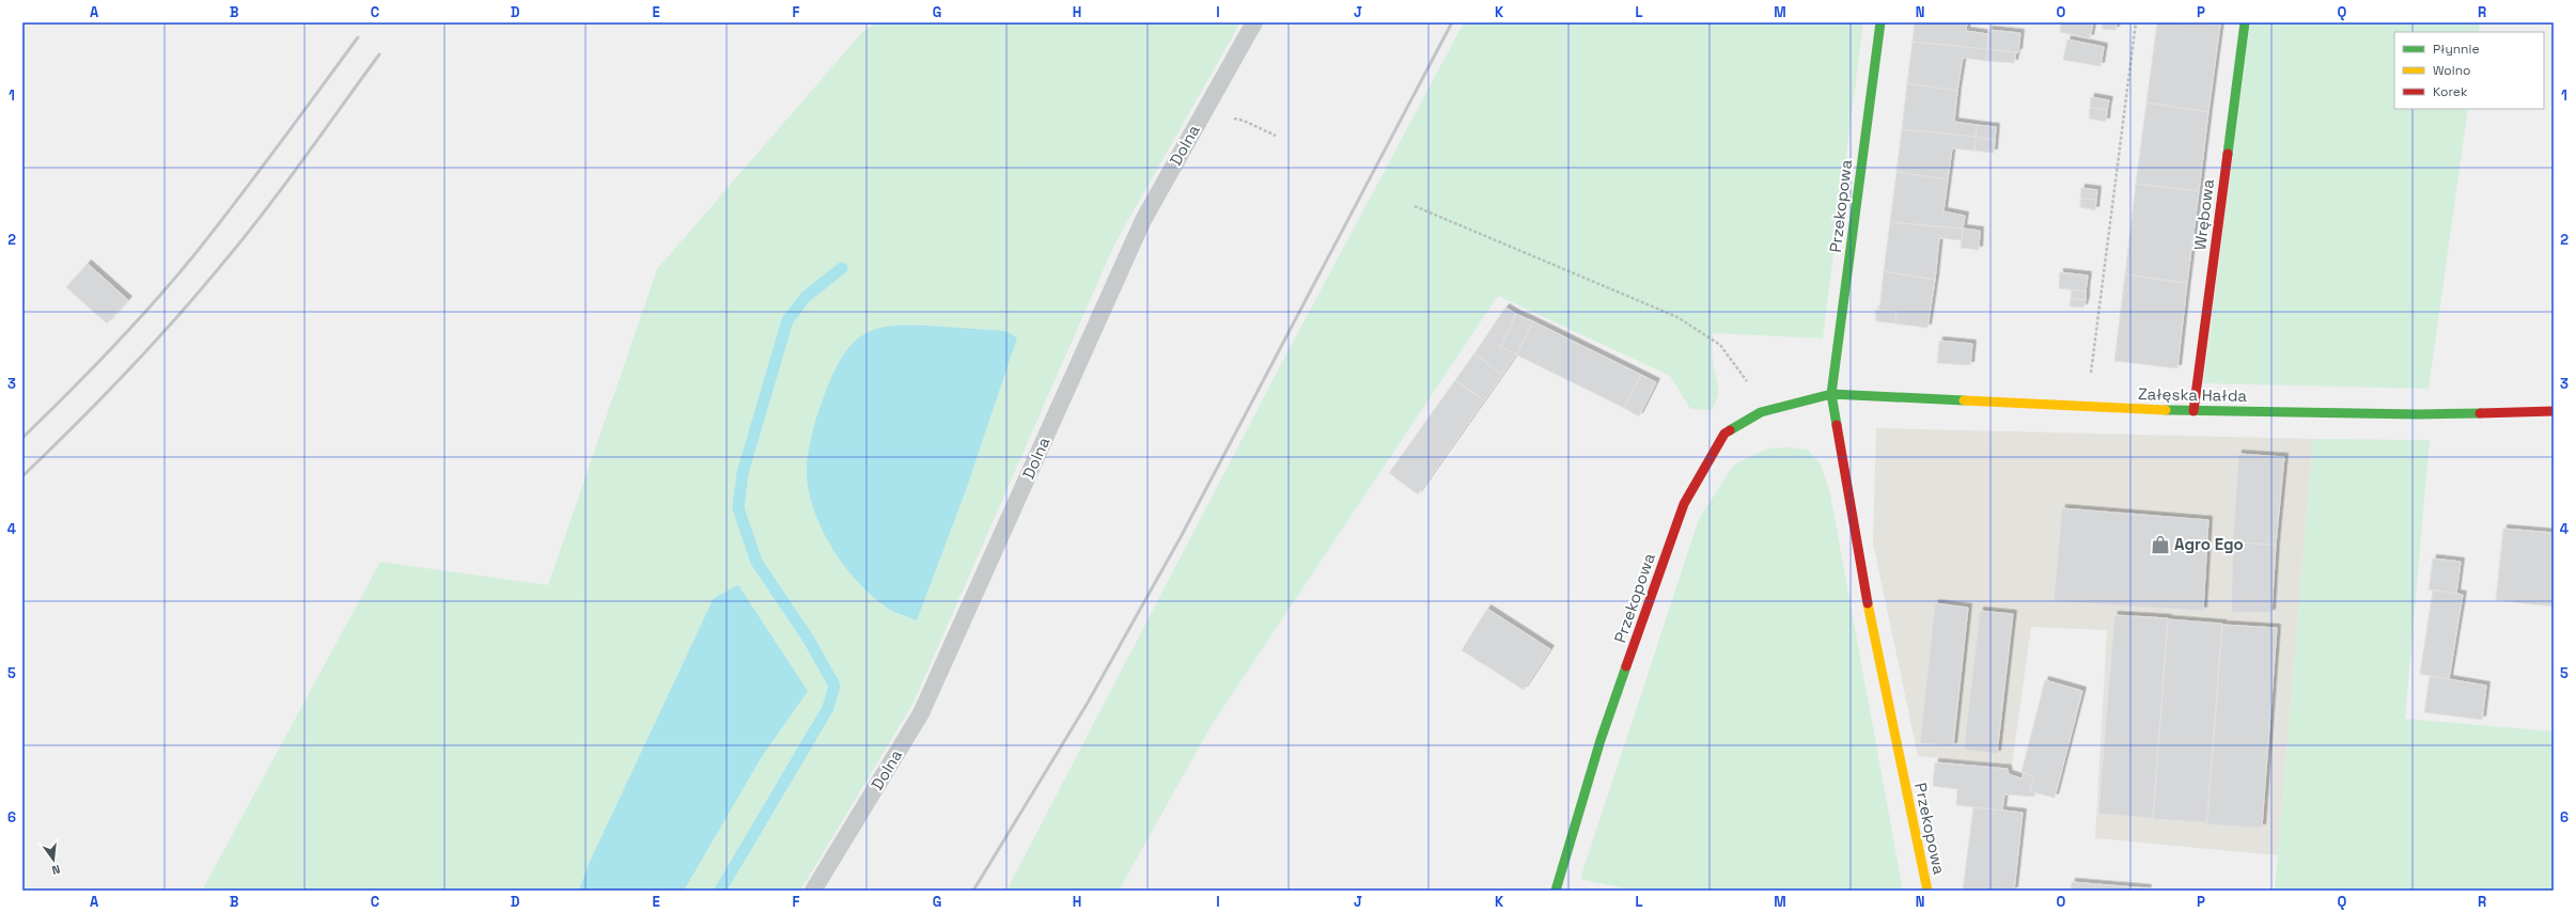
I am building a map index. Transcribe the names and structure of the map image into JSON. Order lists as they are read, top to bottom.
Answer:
{
  "streets": {
    "street": ["Przekopowa", "Wrębowa", "Załęska Hałda"],
    "lane": ["Dolna"]
  },
  "crossings": [
    ["Przekopowa", "Załęska Hałda"],
    ["Wrębowa", "Załęska Hałda"]
  ],
  "places": {
    "shop": ["Agro Ego"]
  },
  "legend": ["Płynnie", "Wolno", "Korek"],
  "north": "bottom",
  "grid": {
    "columns": [
      "A",
      "B",
      "C",
      "D",
      "E",
      "F",
      "G",
      "H",
      "I",
      "J",
      "K",
      "L",
      "M",
      "N",
      "O",
      "P",
      "Q",
      "R"
    ],
    "rows": [
      "1",
      "2",
      "3",
      "4",
      "5",
      "6"
    ]
  }
}
